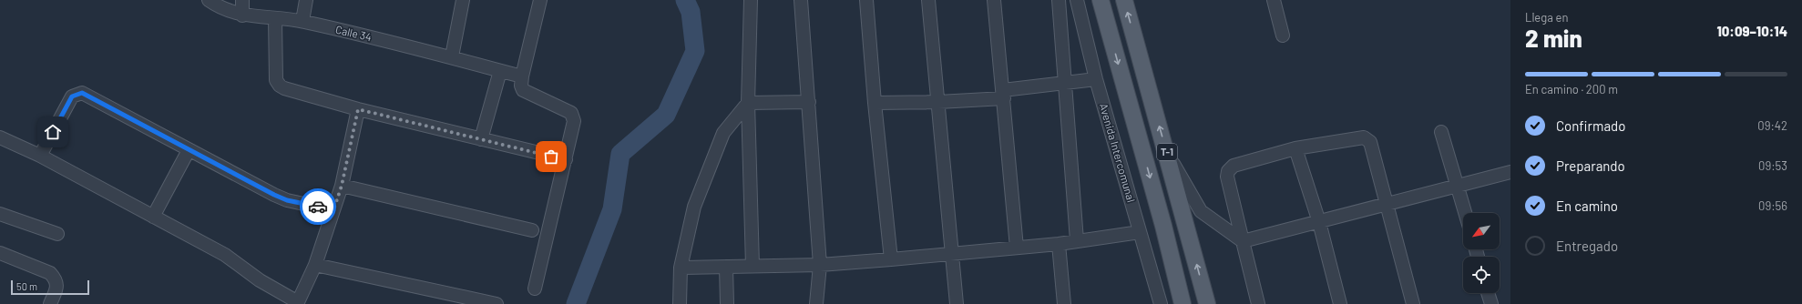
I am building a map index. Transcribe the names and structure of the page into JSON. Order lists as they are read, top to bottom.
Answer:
{
  "streets": {
    "main road": ["T-1"],
    "street": ["Calle 34", "Avenida Intercomunal"]
  },
  "scale_bar": "50 m",
  "north": "bottom left",
  "page": {
    "heading": ["2 min", "Llega en", "10:09–10:14"],
    "bar": "En camino · 200 m",
    "list": [
      ["Confirmado", "09:42"],
      ["Preparando", "09:53"],
      ["En camino", "09:56"],
      "Entregado"
    ],
    "scale": "50 m"
  }
}
